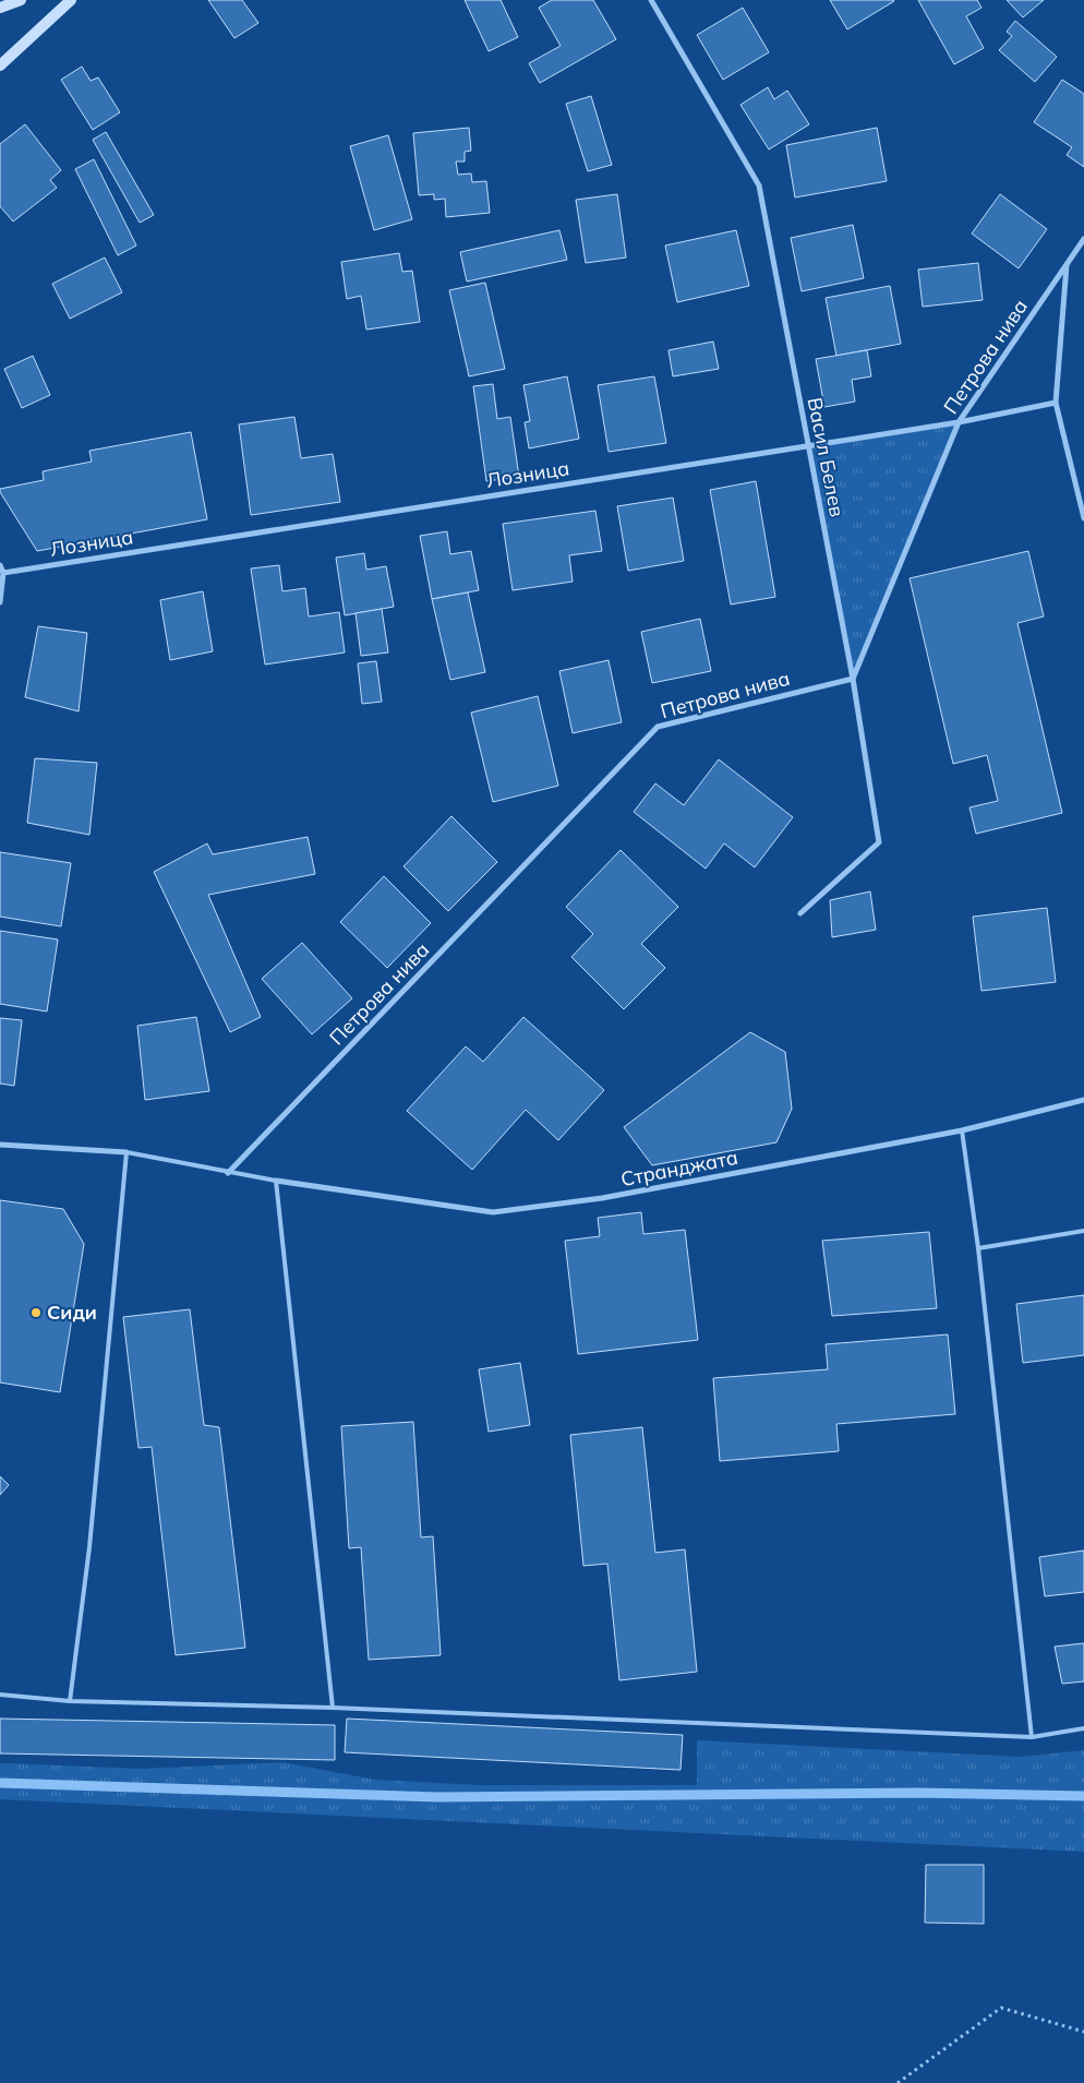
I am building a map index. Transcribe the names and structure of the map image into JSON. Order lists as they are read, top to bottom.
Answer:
{
  "streets": {
    "street": [
      "Петрова нива",
      "Васил Белев",
      "Лозница",
      "Странджата"
    ]
  },
  "crossings": [
    ["Петрова нива", "Васил Белев"],
    ["Петрова нива", "Лозница"],
    ["Васил Белев", "Лозница"]
  ],
  "places": ["Сиди"]
}
